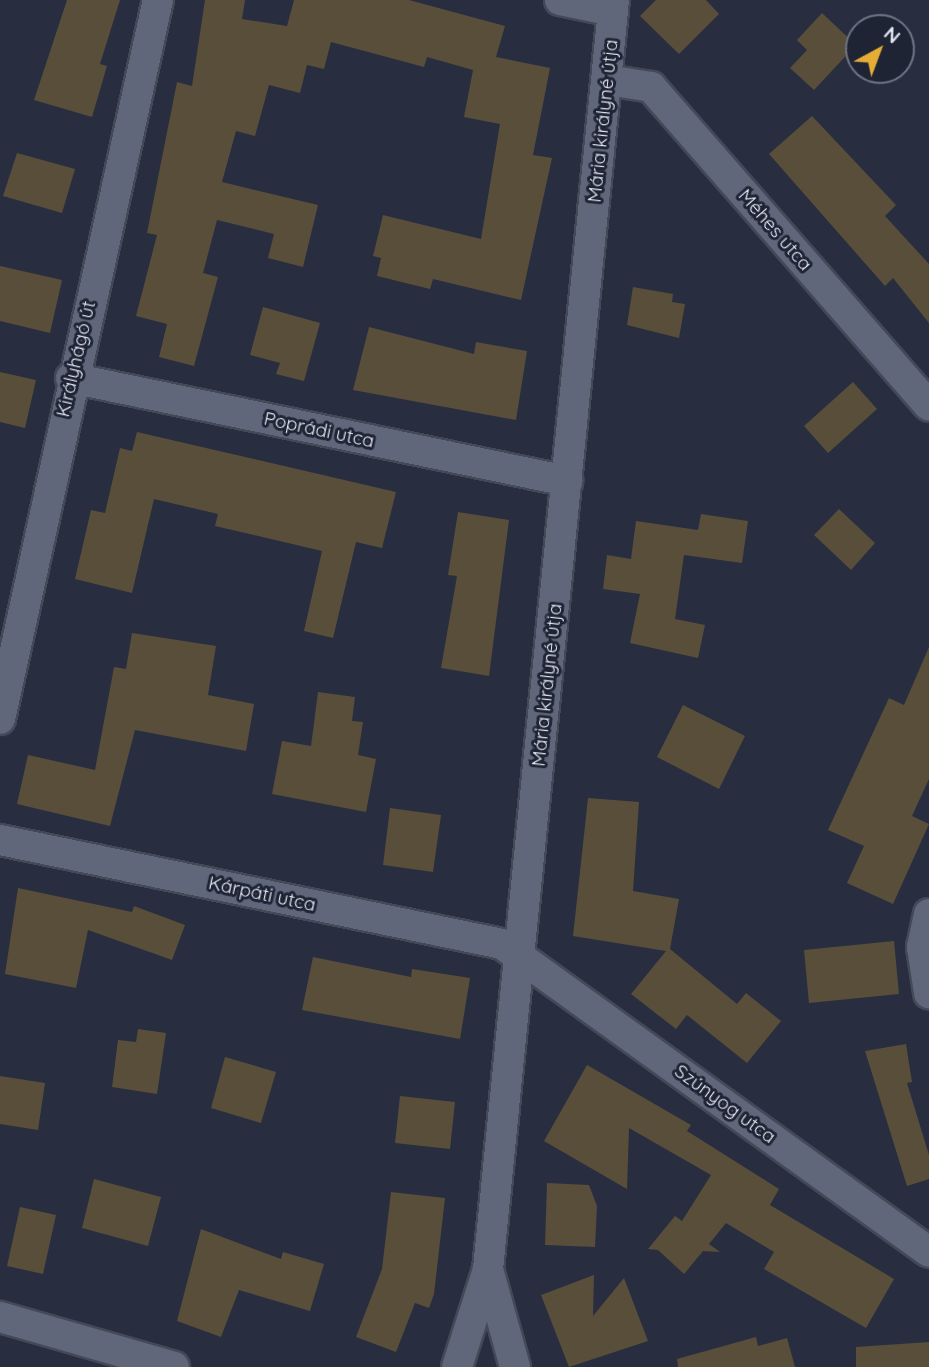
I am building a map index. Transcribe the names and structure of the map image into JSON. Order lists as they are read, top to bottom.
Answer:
{
  "streets": {
    "street": [
      "Mária királyné útja",
      "Méhes utca",
      "Királyhágó út",
      "Poprádi utca",
      "Kárpáti utca",
      "Szúnyog utca"
    ]
  },
  "crossings": [
    ["Mária királyné útja", "Méhes utca"],
    ["Mária királyné útja", "Poprádi utca"],
    ["Mária királyné útja", "Kárpáti utca"],
    ["Mária királyné útja", "Szúnyog utca"],
    ["Királyhágó út", "Poprádi utca"],
    ["Kárpáti utca", "Szúnyog utca"]
  ],
  "north": "top right"
}
